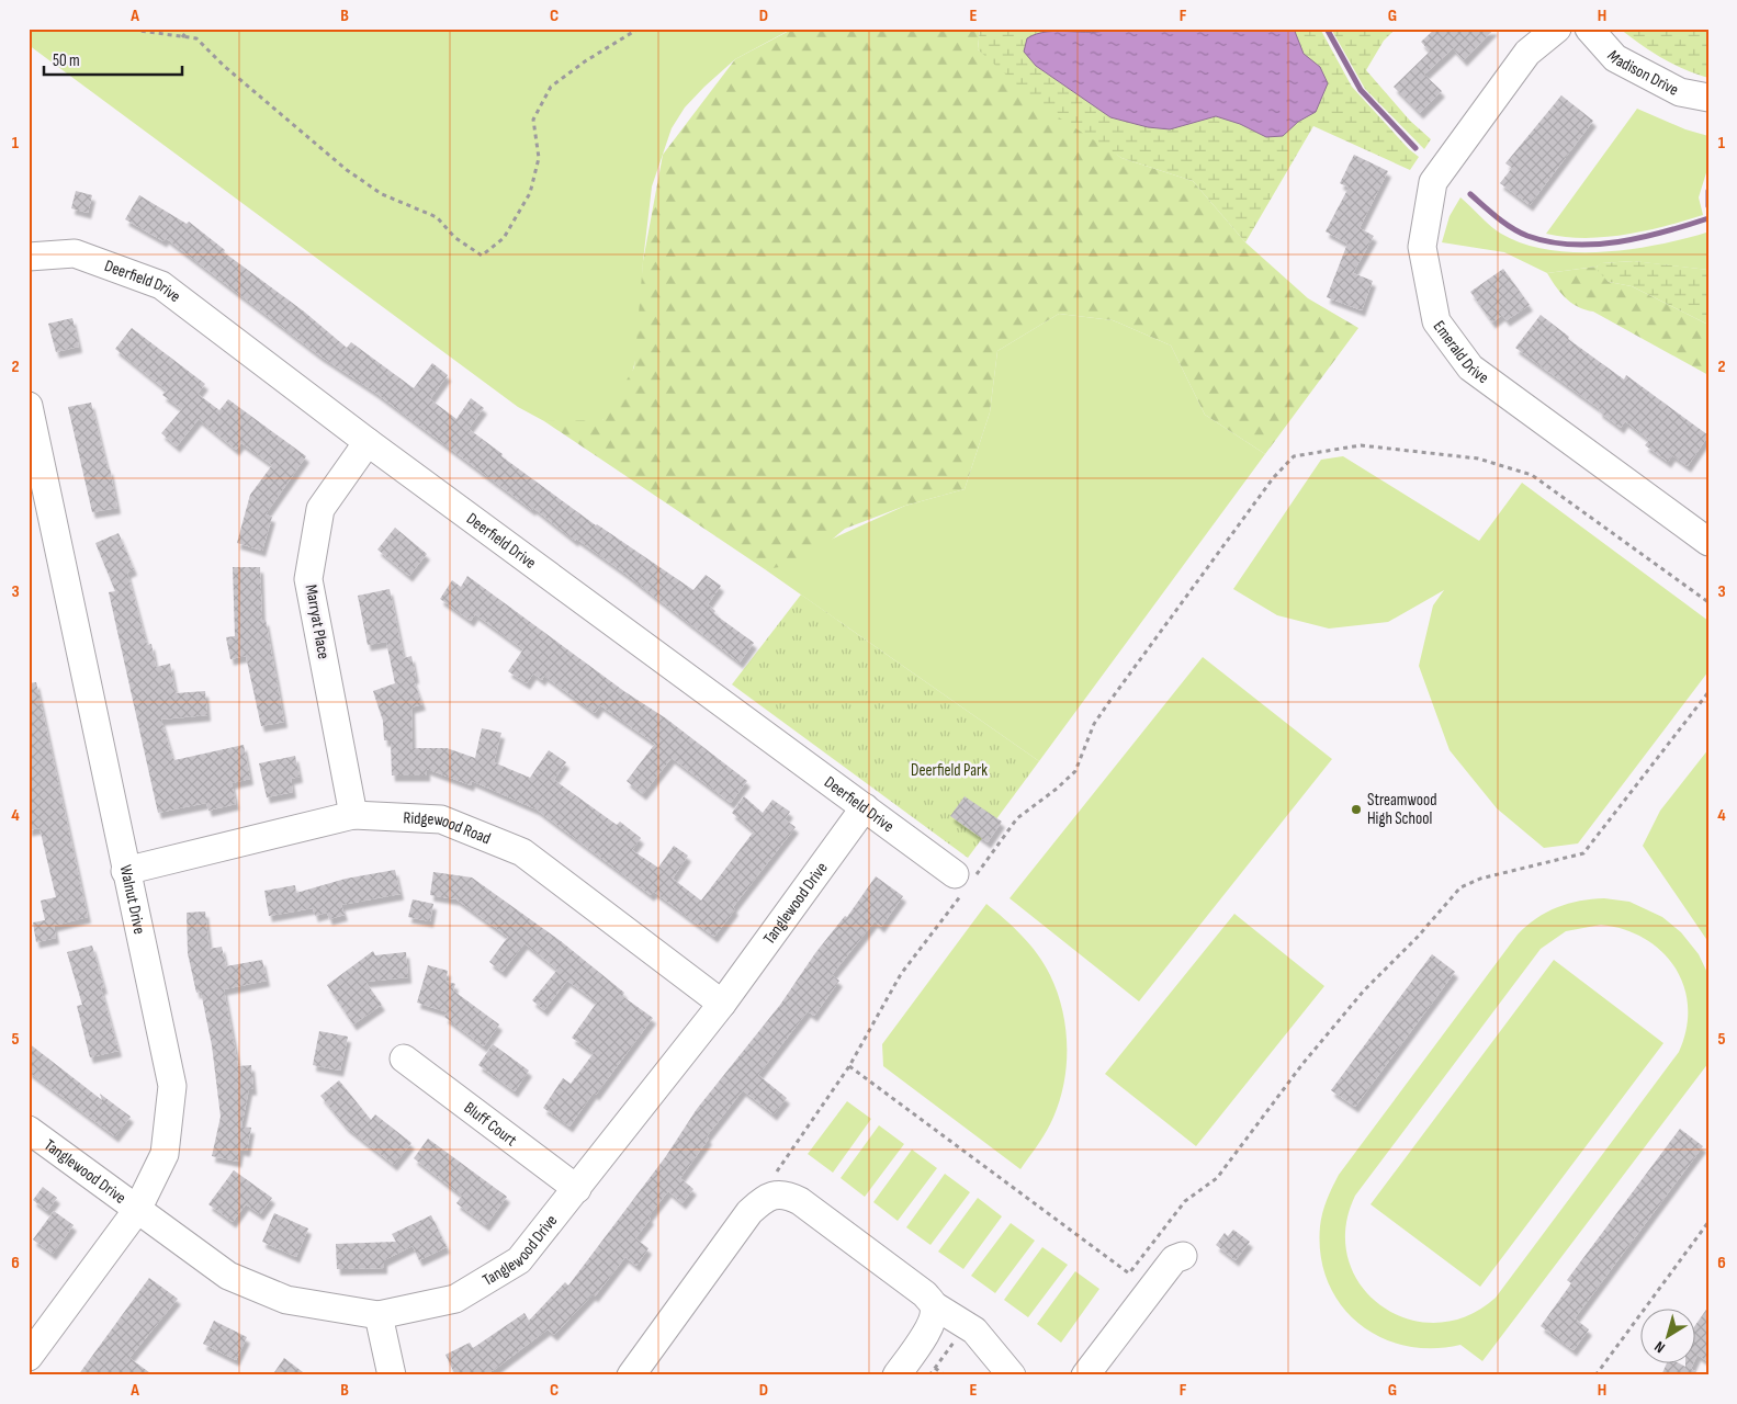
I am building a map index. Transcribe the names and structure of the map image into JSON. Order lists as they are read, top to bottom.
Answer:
{
  "streets": {
    "street": [
      "Madison Drive",
      "Deerfield Drive",
      "Emerald Drive",
      "Marryat Place",
      "Ridgewood Road",
      "Walnut Drive",
      "Tanglewood Drive",
      "Bluff Court"
    ]
  },
  "crossings": [
    ["Deerfield Drive", "Marryat Place"],
    ["Deerfield Drive", "Tanglewood Drive"],
    ["Marryat Place", "Ridgewood Road"],
    ["Ridgewood Road", "Walnut Drive"],
    ["Ridgewood Road", "Tanglewood Drive"],
    ["Walnut Drive", "Tanglewood Drive"],
    ["Tanglewood Drive", "Bluff Court"]
  ],
  "parks": ["Deerfield Park"],
  "places": ["Streamwood High School"],
  "scale_bar": "50 m",
  "north": "bottom left",
  "grid": {
    "columns": [
      "A",
      "B",
      "C",
      "D",
      "E",
      "F",
      "G",
      "H"
    ],
    "rows": [
      "1",
      "2",
      "3",
      "4",
      "5",
      "6"
    ]
  }
}
